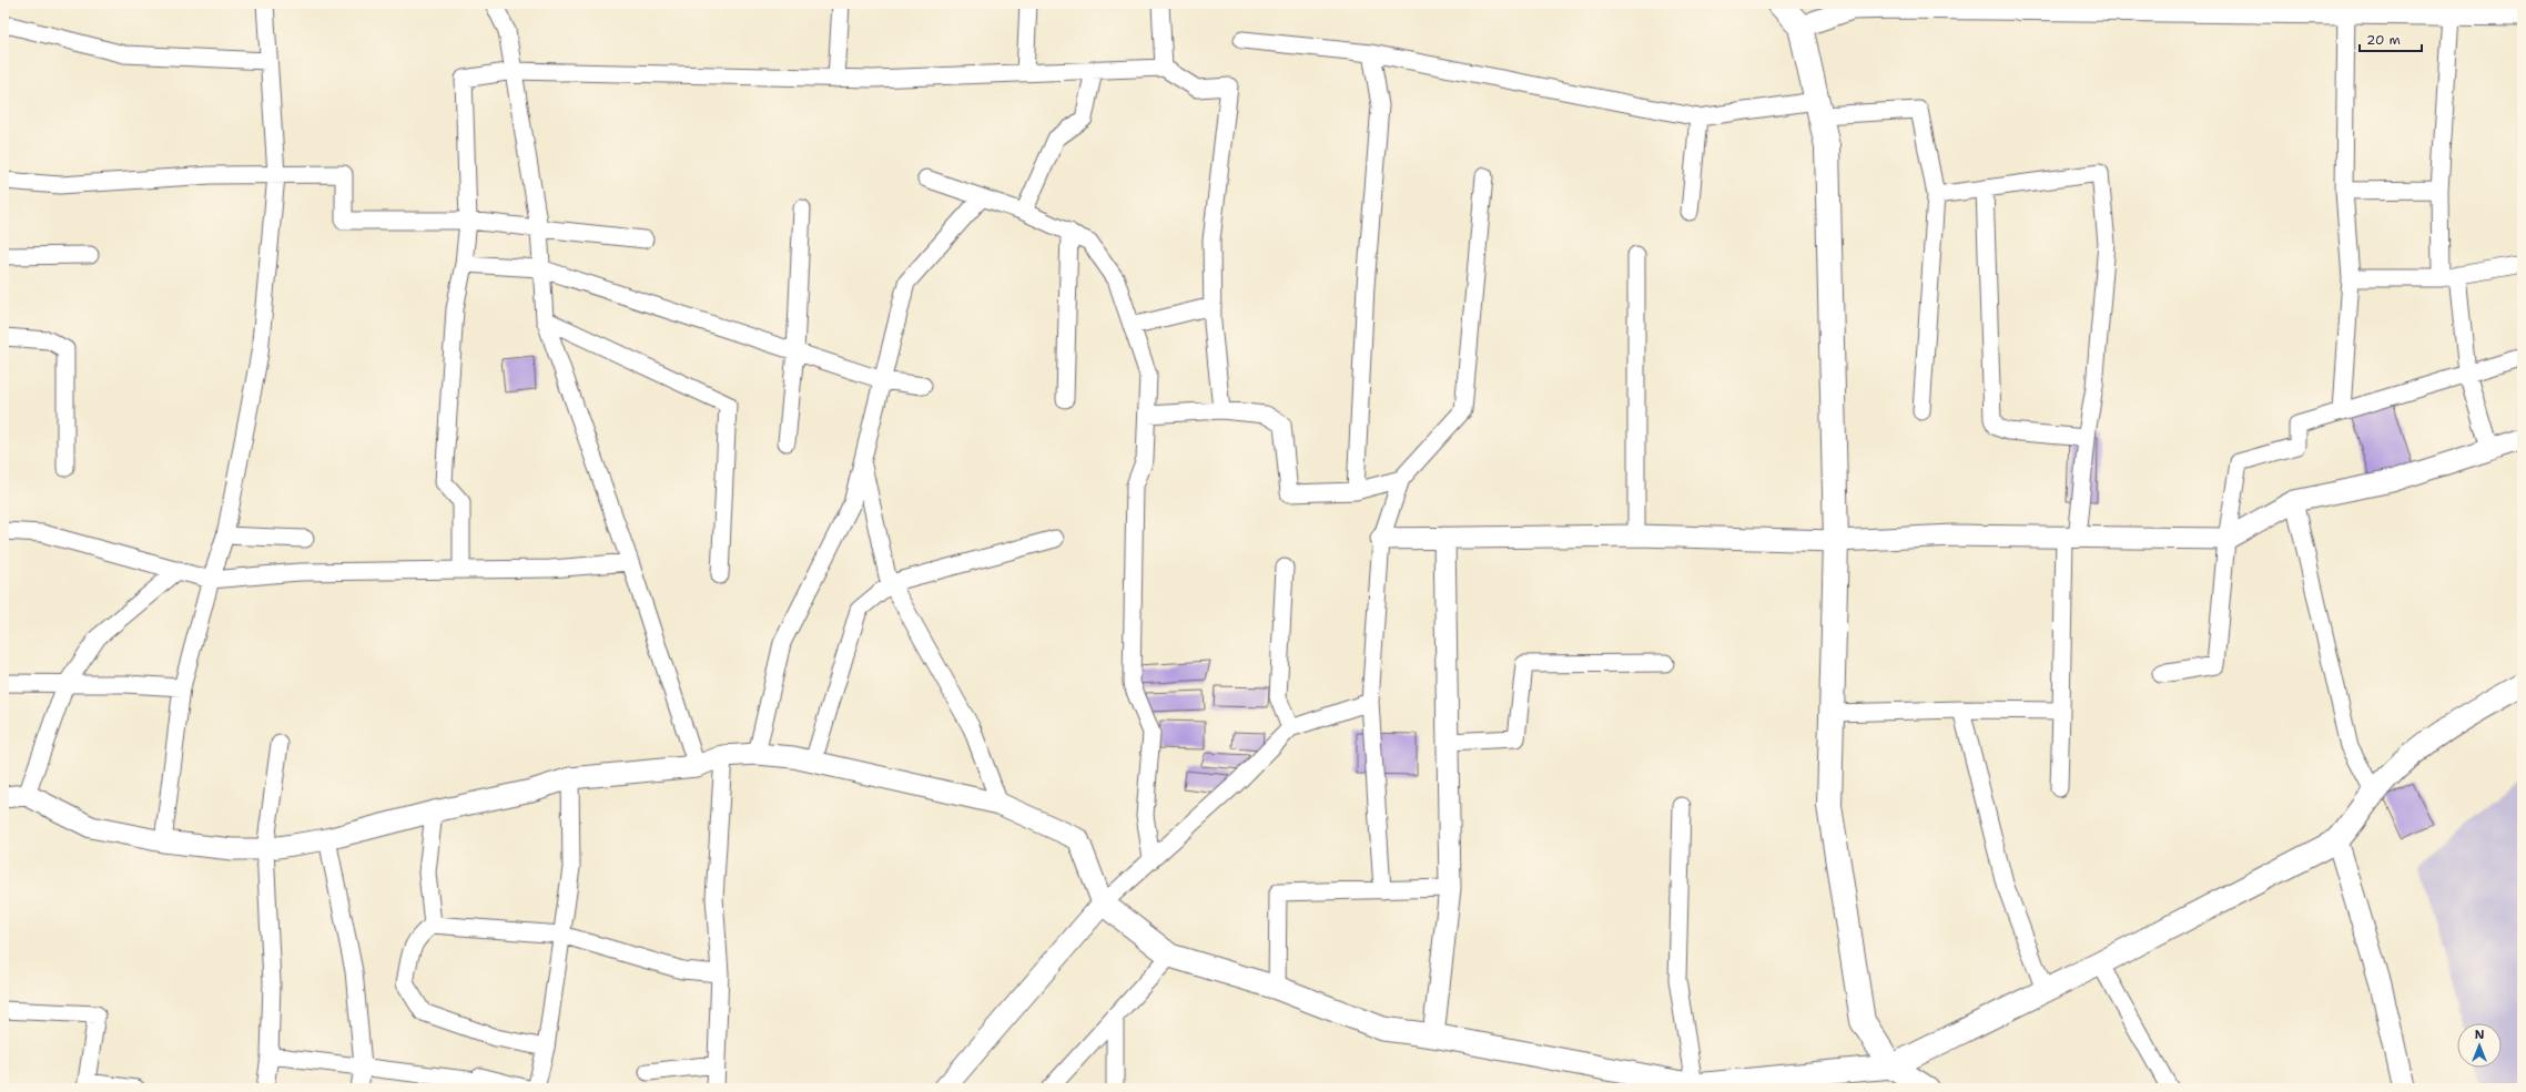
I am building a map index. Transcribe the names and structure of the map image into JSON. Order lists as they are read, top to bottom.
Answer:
{
  "scale_bar": "20 m",
  "north": "top"
}
